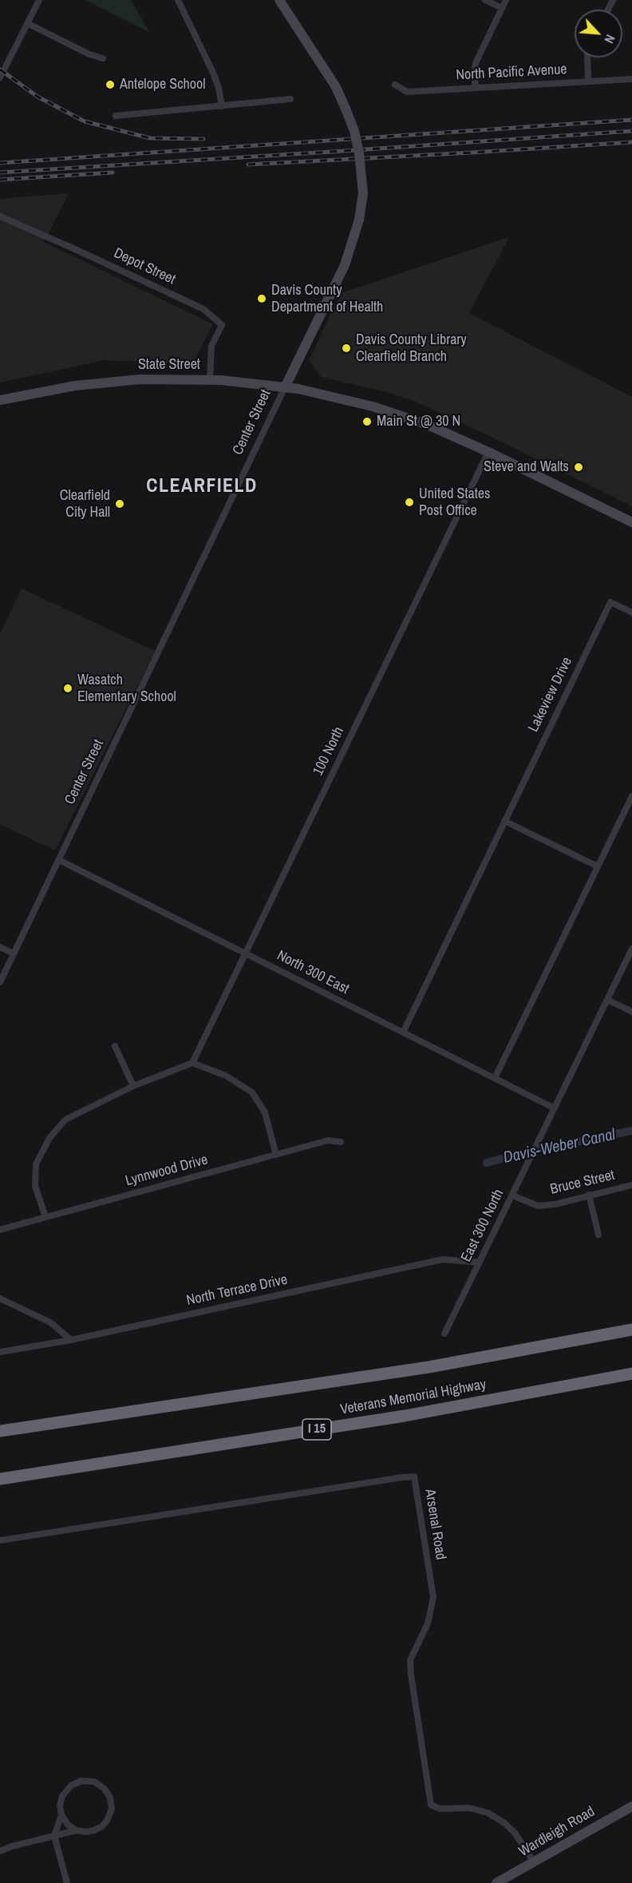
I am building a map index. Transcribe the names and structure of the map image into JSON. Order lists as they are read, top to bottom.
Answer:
{
  "streets": {
    "highway": ["Veterans Memorial Highway", "I 15"],
    "main road": ["State Street", "Center Street", "Wardleigh Road"],
    "street": [
      "North Pacific Avenue",
      "Depot Street",
      "Lakeview Drive",
      "100 North",
      "North 300 East",
      "Lynnwood Drive",
      "Bruce Street",
      "East 300 North",
      "North Terrace Drive",
      "Arsenal Road"
    ]
  },
  "crossings": [
    ["Depot Street", "State Street"],
    ["State Street", "Center Street"],
    ["State Street", "100 North"],
    ["Center Street", "North 300 East"],
    ["Lakeview Drive", "North 300 East"],
    ["100 North", "North 300 East"],
    ["North 300 East", "East 300 North"],
    ["Bruce Street", "East 300 North"],
    ["East 300 North", "North Terrace Drive"],
    ["Arsenal Road", "Wardleigh Road"]
  ],
  "districts": ["CLEARFIELD"],
  "water": ["Davis-Weber Canal"],
  "places": [
    "Antelope School",
    "Davis County Department of Health",
    "Davis County Library Clearfield Branch",
    "Main St @ 30 N",
    "Steve and Walts",
    "United States Post Office",
    "Clearfield City Hall",
    "Wasatch Elementary School"
  ],
  "north": "bottom right"
}
